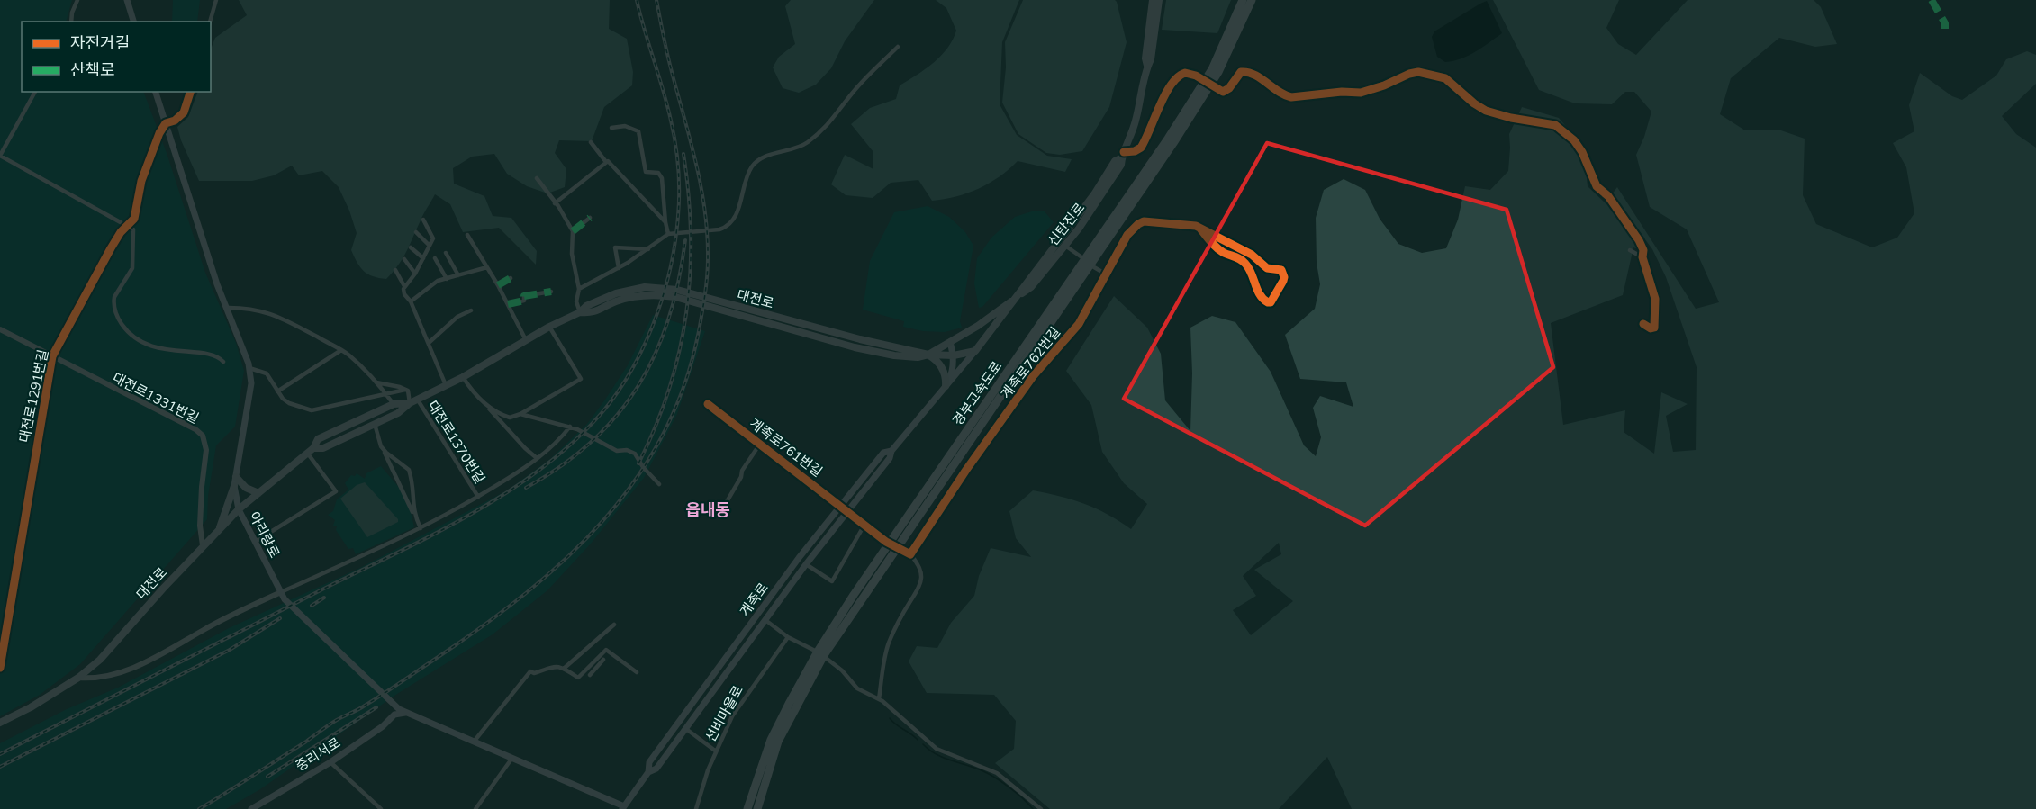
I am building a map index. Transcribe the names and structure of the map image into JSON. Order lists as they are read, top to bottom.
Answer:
{
  "streets": {
    "highway": ["경부고속도로"],
    "main road": [
      "신탄진로",
      "대전로",
      "아리랑로",
      "계족로",
      "중리서로"
    ],
    "street": [
      "계족로762번길",
      "대전로1291번길",
      "대전로1331번길",
      "대전로1370번길",
      "계족로761번길",
      "선비마을로"
    ]
  },
  "crossings": [
    ["신탄진로", "대전로"],
    ["신탄진로", "계족로"],
    ["대전로", "대전로1331번길"],
    ["대전로", "대전로1370번길"],
    ["대전로", "아리랑로"],
    ["대전로", "계족로"],
    ["대전로1291번길", "대전로1331번길"],
    ["대전로1291번길", "아리랑로"],
    ["계족로761번길", "계족로"],
    ["아리랑로", "계족로"],
    ["아리랑로", "중리서로"]
  ],
  "districts": ["읍내동"],
  "legend": ["자전거길", "산책로"]
}
